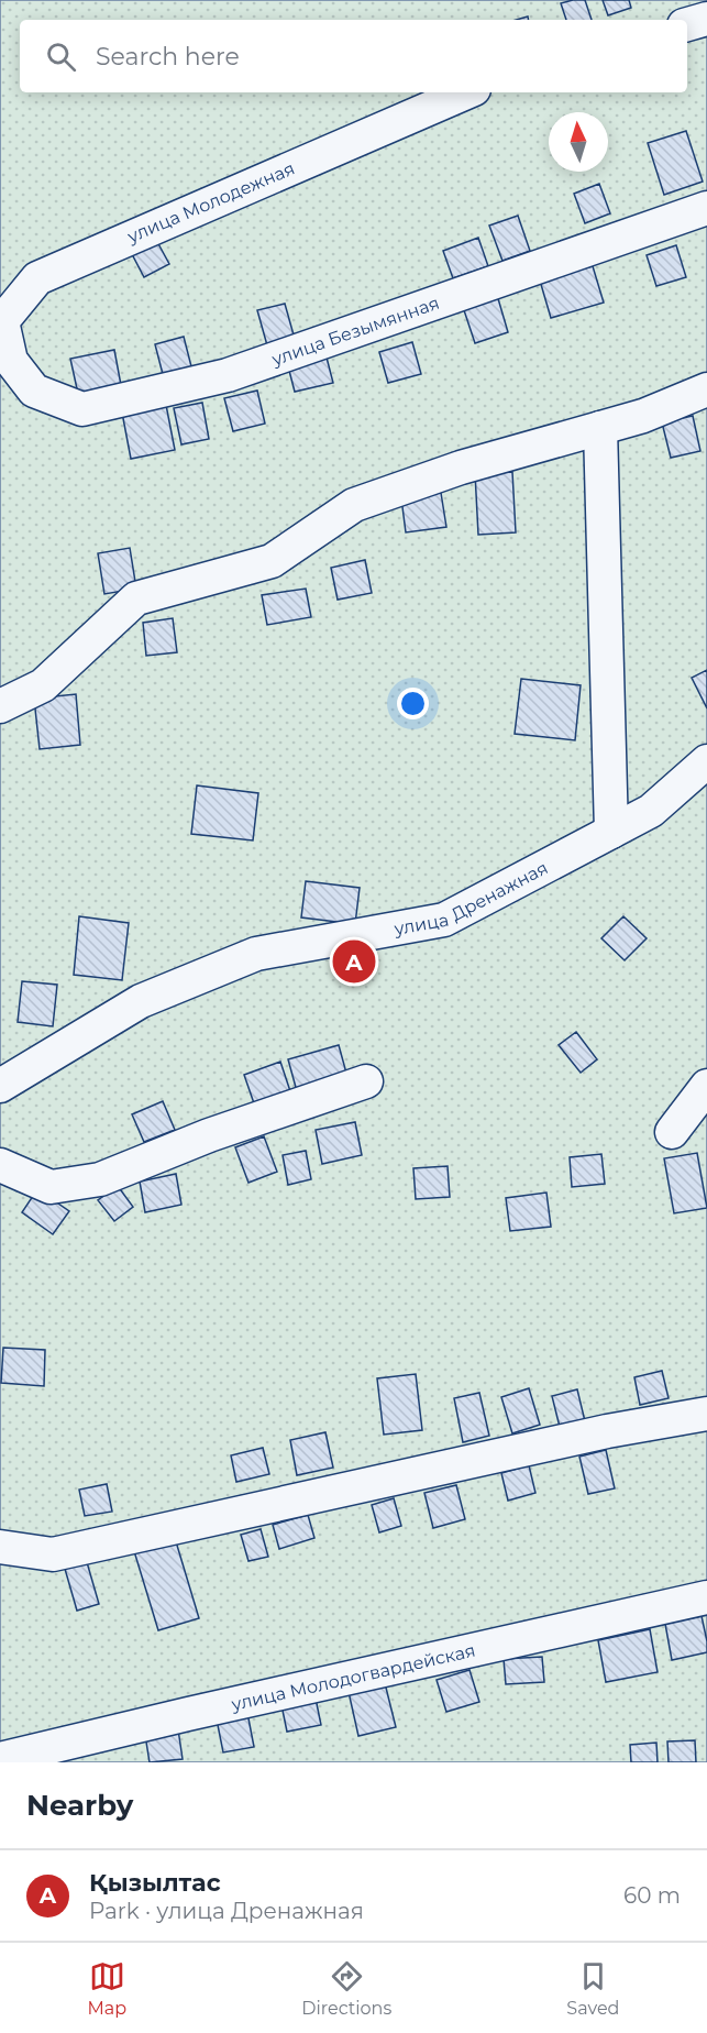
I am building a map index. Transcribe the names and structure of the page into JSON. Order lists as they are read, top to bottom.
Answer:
{
  "streets": {
    "street": [
      "улица Молодежная",
      "улица Безымянная",
      "улица Дренажная",
      "улица Молодогвардейская"
    ]
  },
  "crossings": [
    ["улица Молодежная", "улица Безымянная"]
  ],
  "north": "top",
  "page": {
    "search": "Search here",
    "pins": "A",
    "heading": "Nearby",
    "list": [
      {
        "mark": "A",
        "name": "Қызылтас",
        "note": "Park · улица Дренажная",
        "value": "60 m"
      }
    ],
    "nav": ["Map", "Directions", "Saved"]
  }
}
